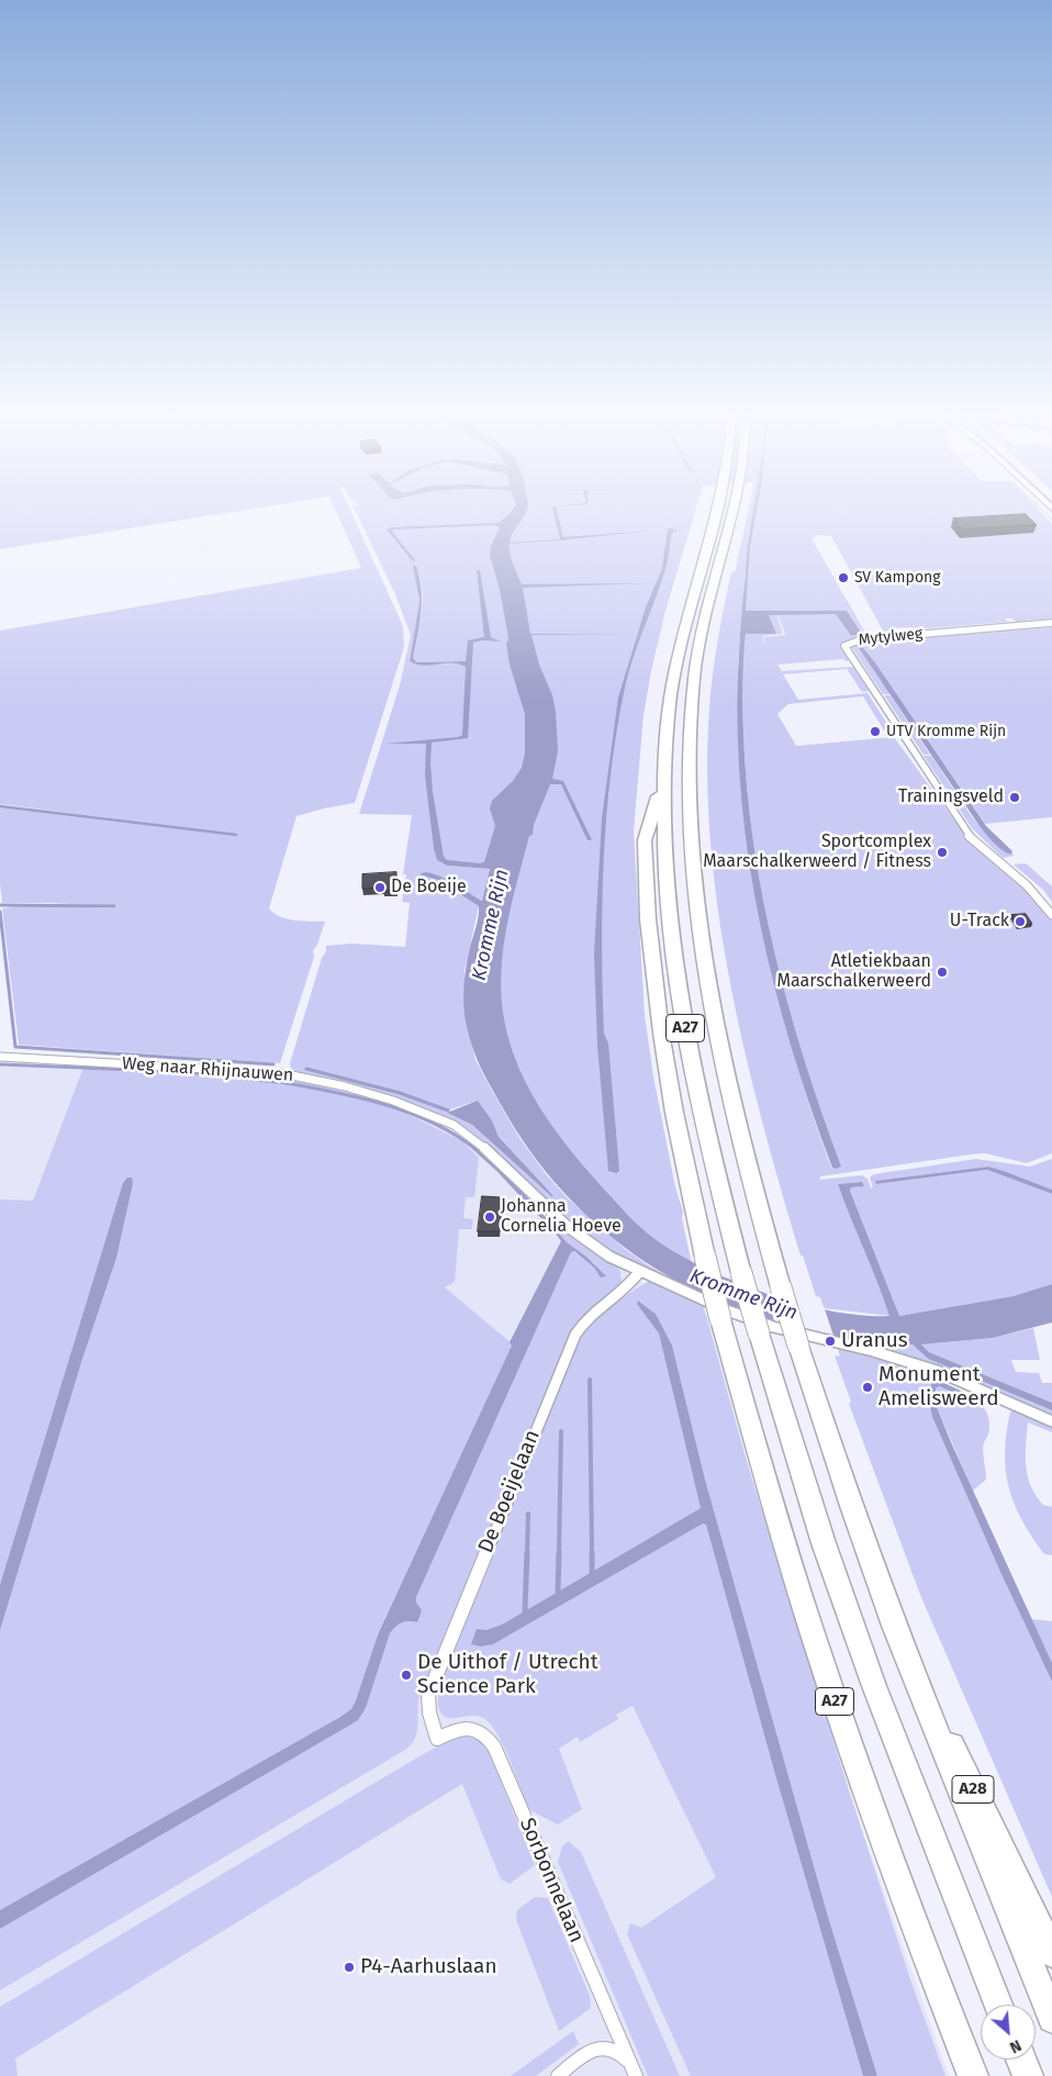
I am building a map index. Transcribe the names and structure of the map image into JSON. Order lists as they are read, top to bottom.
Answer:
{
  "streets": {
    "highway": ["A27", "A28"],
    "street": [
      "Mytylweg",
      "Weg naar Rhijnauwen",
      "De Boeijelaan",
      "Sorbonnelaan"
    ]
  },
  "crossings": [
    ["A27", "A28"],
    ["Weg naar Rhijnauwen", "De Boeijelaan"],
    ["De Boeijelaan", "Sorbonnelaan"]
  ],
  "water": ["Kromme Rijn"],
  "places": [
    "SV Kampong",
    "UTV Kromme Rijn",
    "Trainingsveld",
    "Sportcomplex Maarschalkerweerd / Fitness",
    "De Boeije",
    "U-Track",
    "Atletiekbaan Maarschalkerweerd",
    "Johanna Cornelia Hoeve",
    "Uranus",
    "Monument Amelisweerd",
    "De Uithof / Utrecht Science Park",
    "P4-Aarhuslaan"
  ],
  "north": "bottom right"
}
